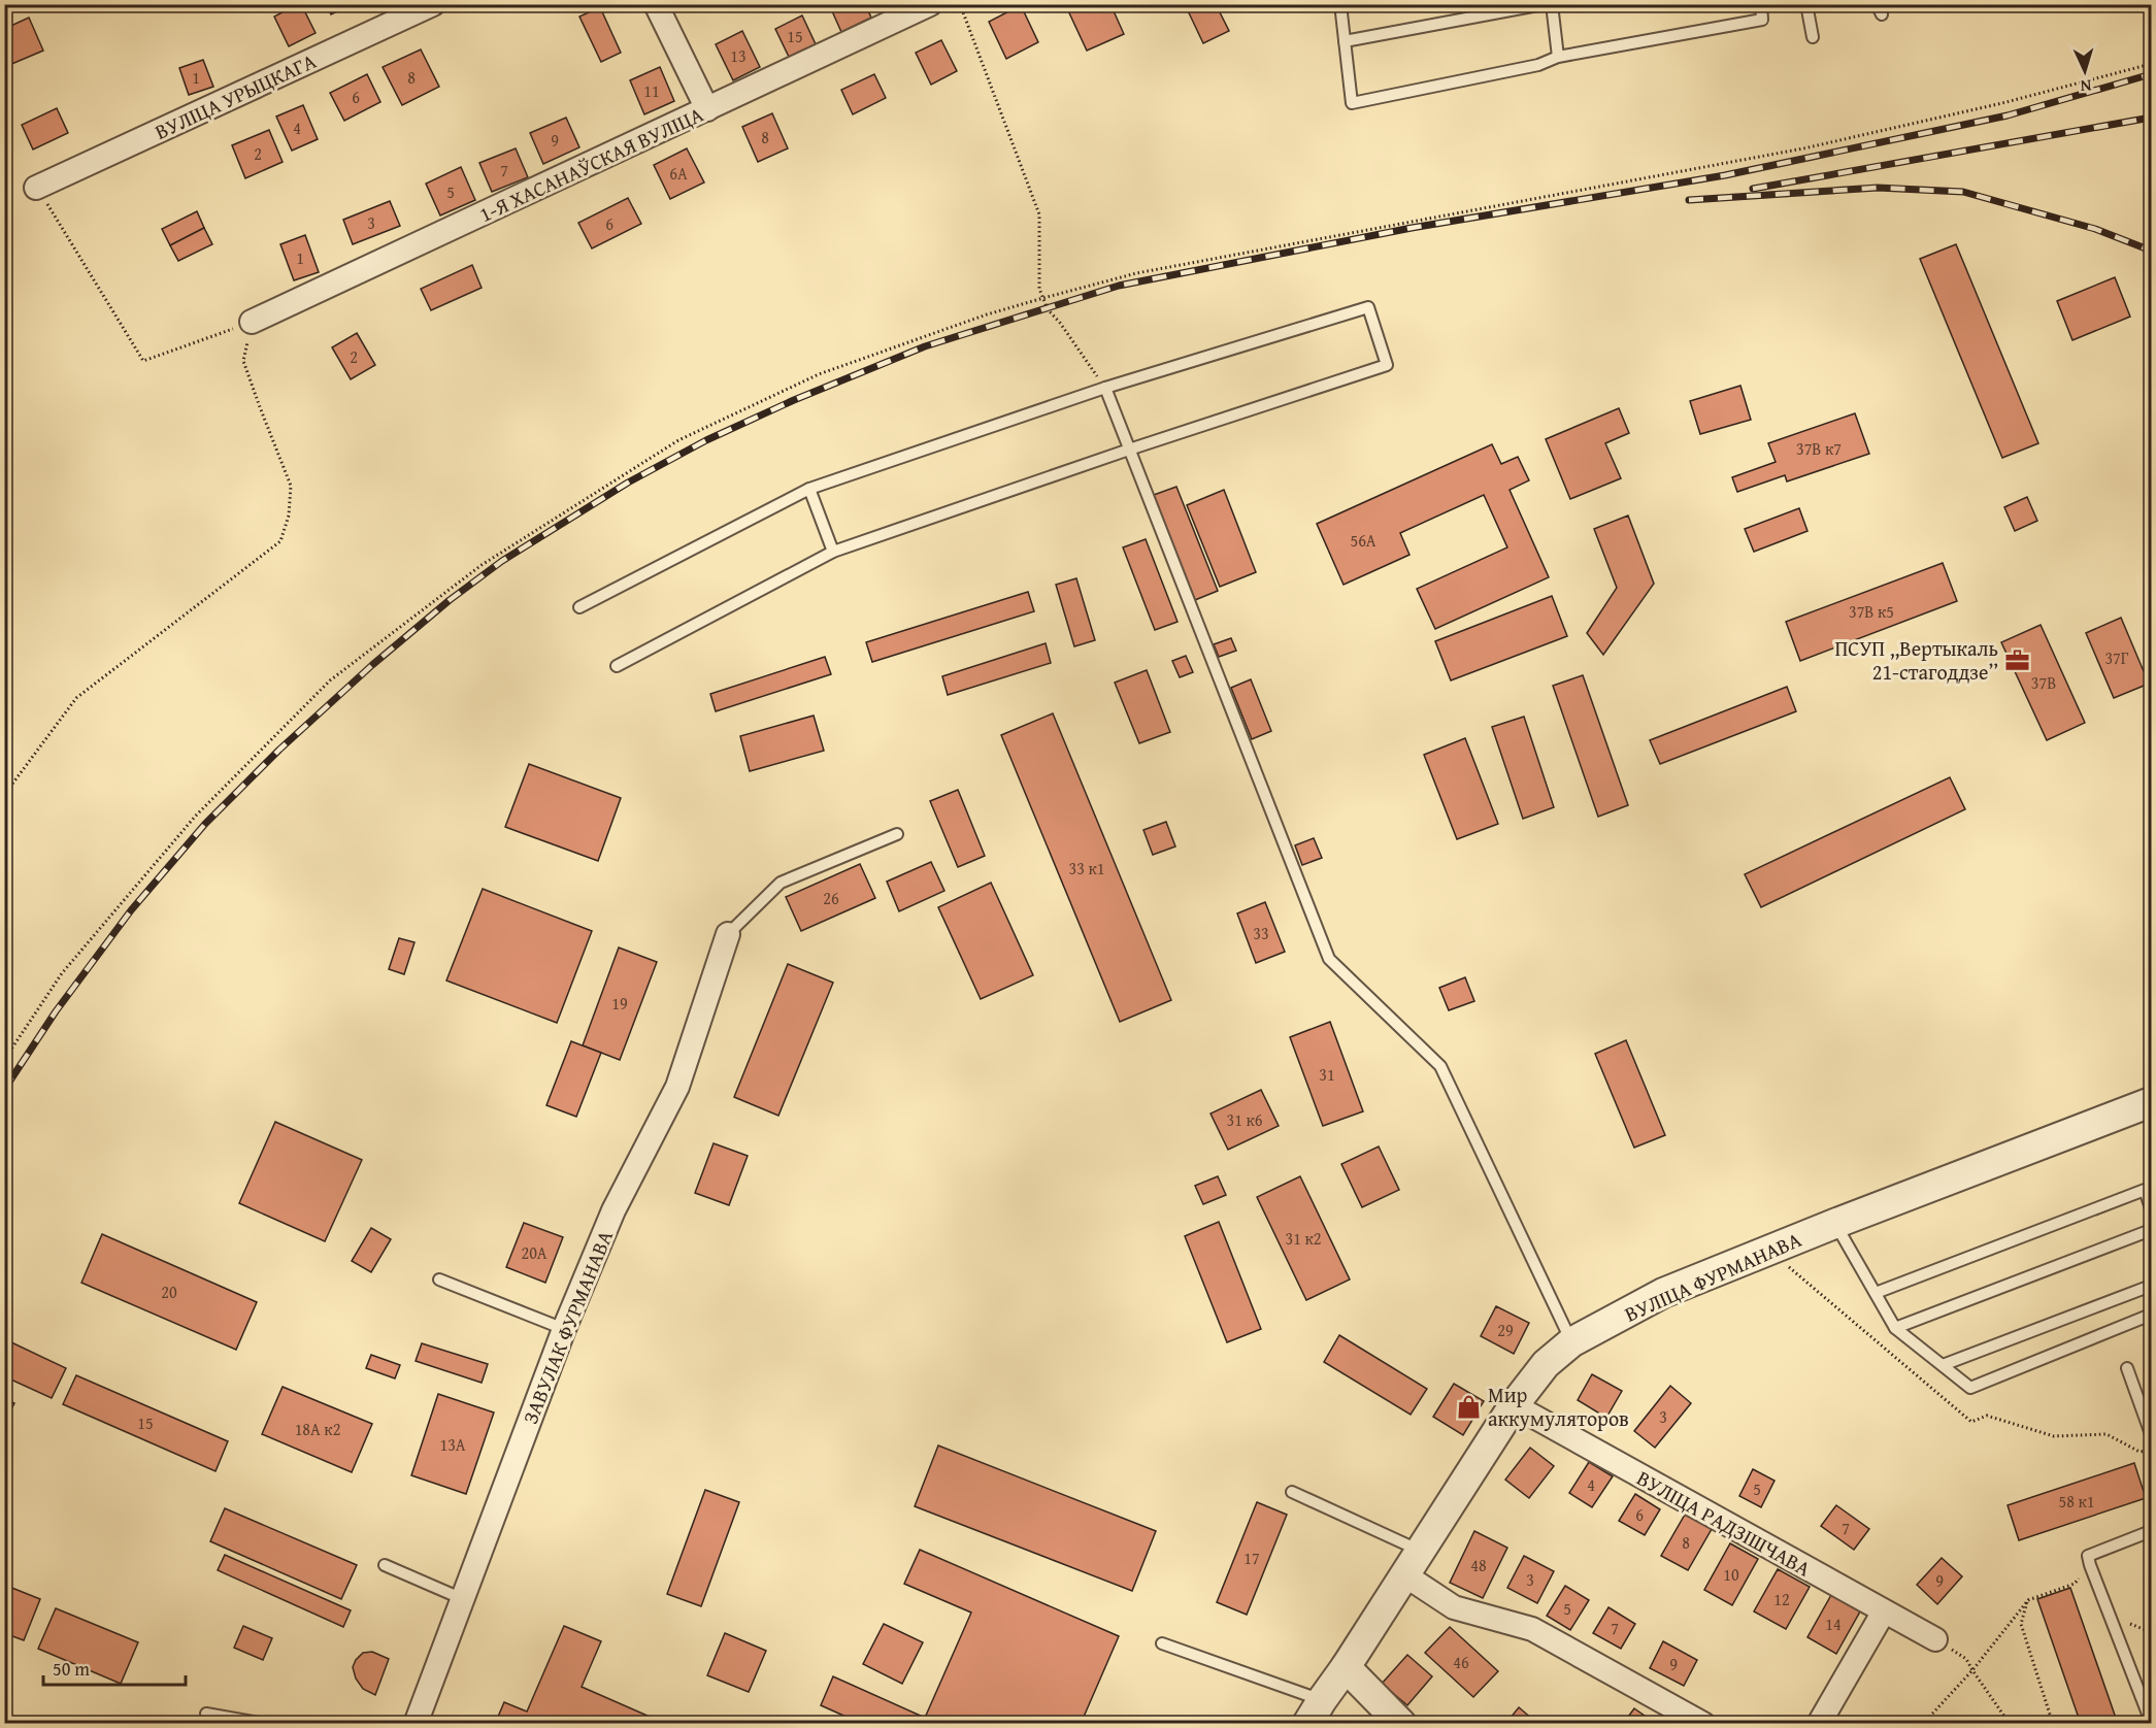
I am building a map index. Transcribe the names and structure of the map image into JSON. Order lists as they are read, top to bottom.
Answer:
{
  "streets": {
    "street": [
      "ВУЛІЦА УРЫЦКАГА",
      "1-Я ХАСАНАЎСКАЯ ВУЛІЦА",
      "ВУЛІЦА ФУРМАНАВА",
      "ЗАВУЛАК ФУРМАНАВА",
      "ВУЛІЦА РАДЗІШЧАВА"
    ]
  },
  "crossings": [
    ["ВУЛІЦА ФУРМАНАВА", "ВУЛІЦА РАДЗІШЧАВА"]
  ],
  "places": {
    "office": ["ПСУП ,,Вертыкаль 21-стагоддзе’’"],
    "shop": ["Мир аккумуляторов"]
  },
  "house_numbers": [
    "15",
    "13",
    "1",
    "8",
    "11",
    "6",
    "4",
    "8",
    "9",
    "2",
    "7",
    "6А",
    "5",
    "3",
    "6",
    "1",
    "2",
    "37В к7",
    "56А",
    "37В к5",
    "37Г",
    "37В",
    "33 к1",
    "26",
    "33",
    "19",
    "31",
    "31 к6",
    "31 к2",
    "20А",
    "20",
    "29",
    "3",
    "15",
    "18А к2",
    "13А",
    "4",
    "5",
    "58 к1",
    "6",
    "7",
    "8",
    "17",
    "48",
    "10",
    "3",
    "9",
    "12",
    "5",
    "14",
    "7",
    "46",
    "9"
  ],
  "scale_bar": "50 m",
  "north": "bottom"
}
